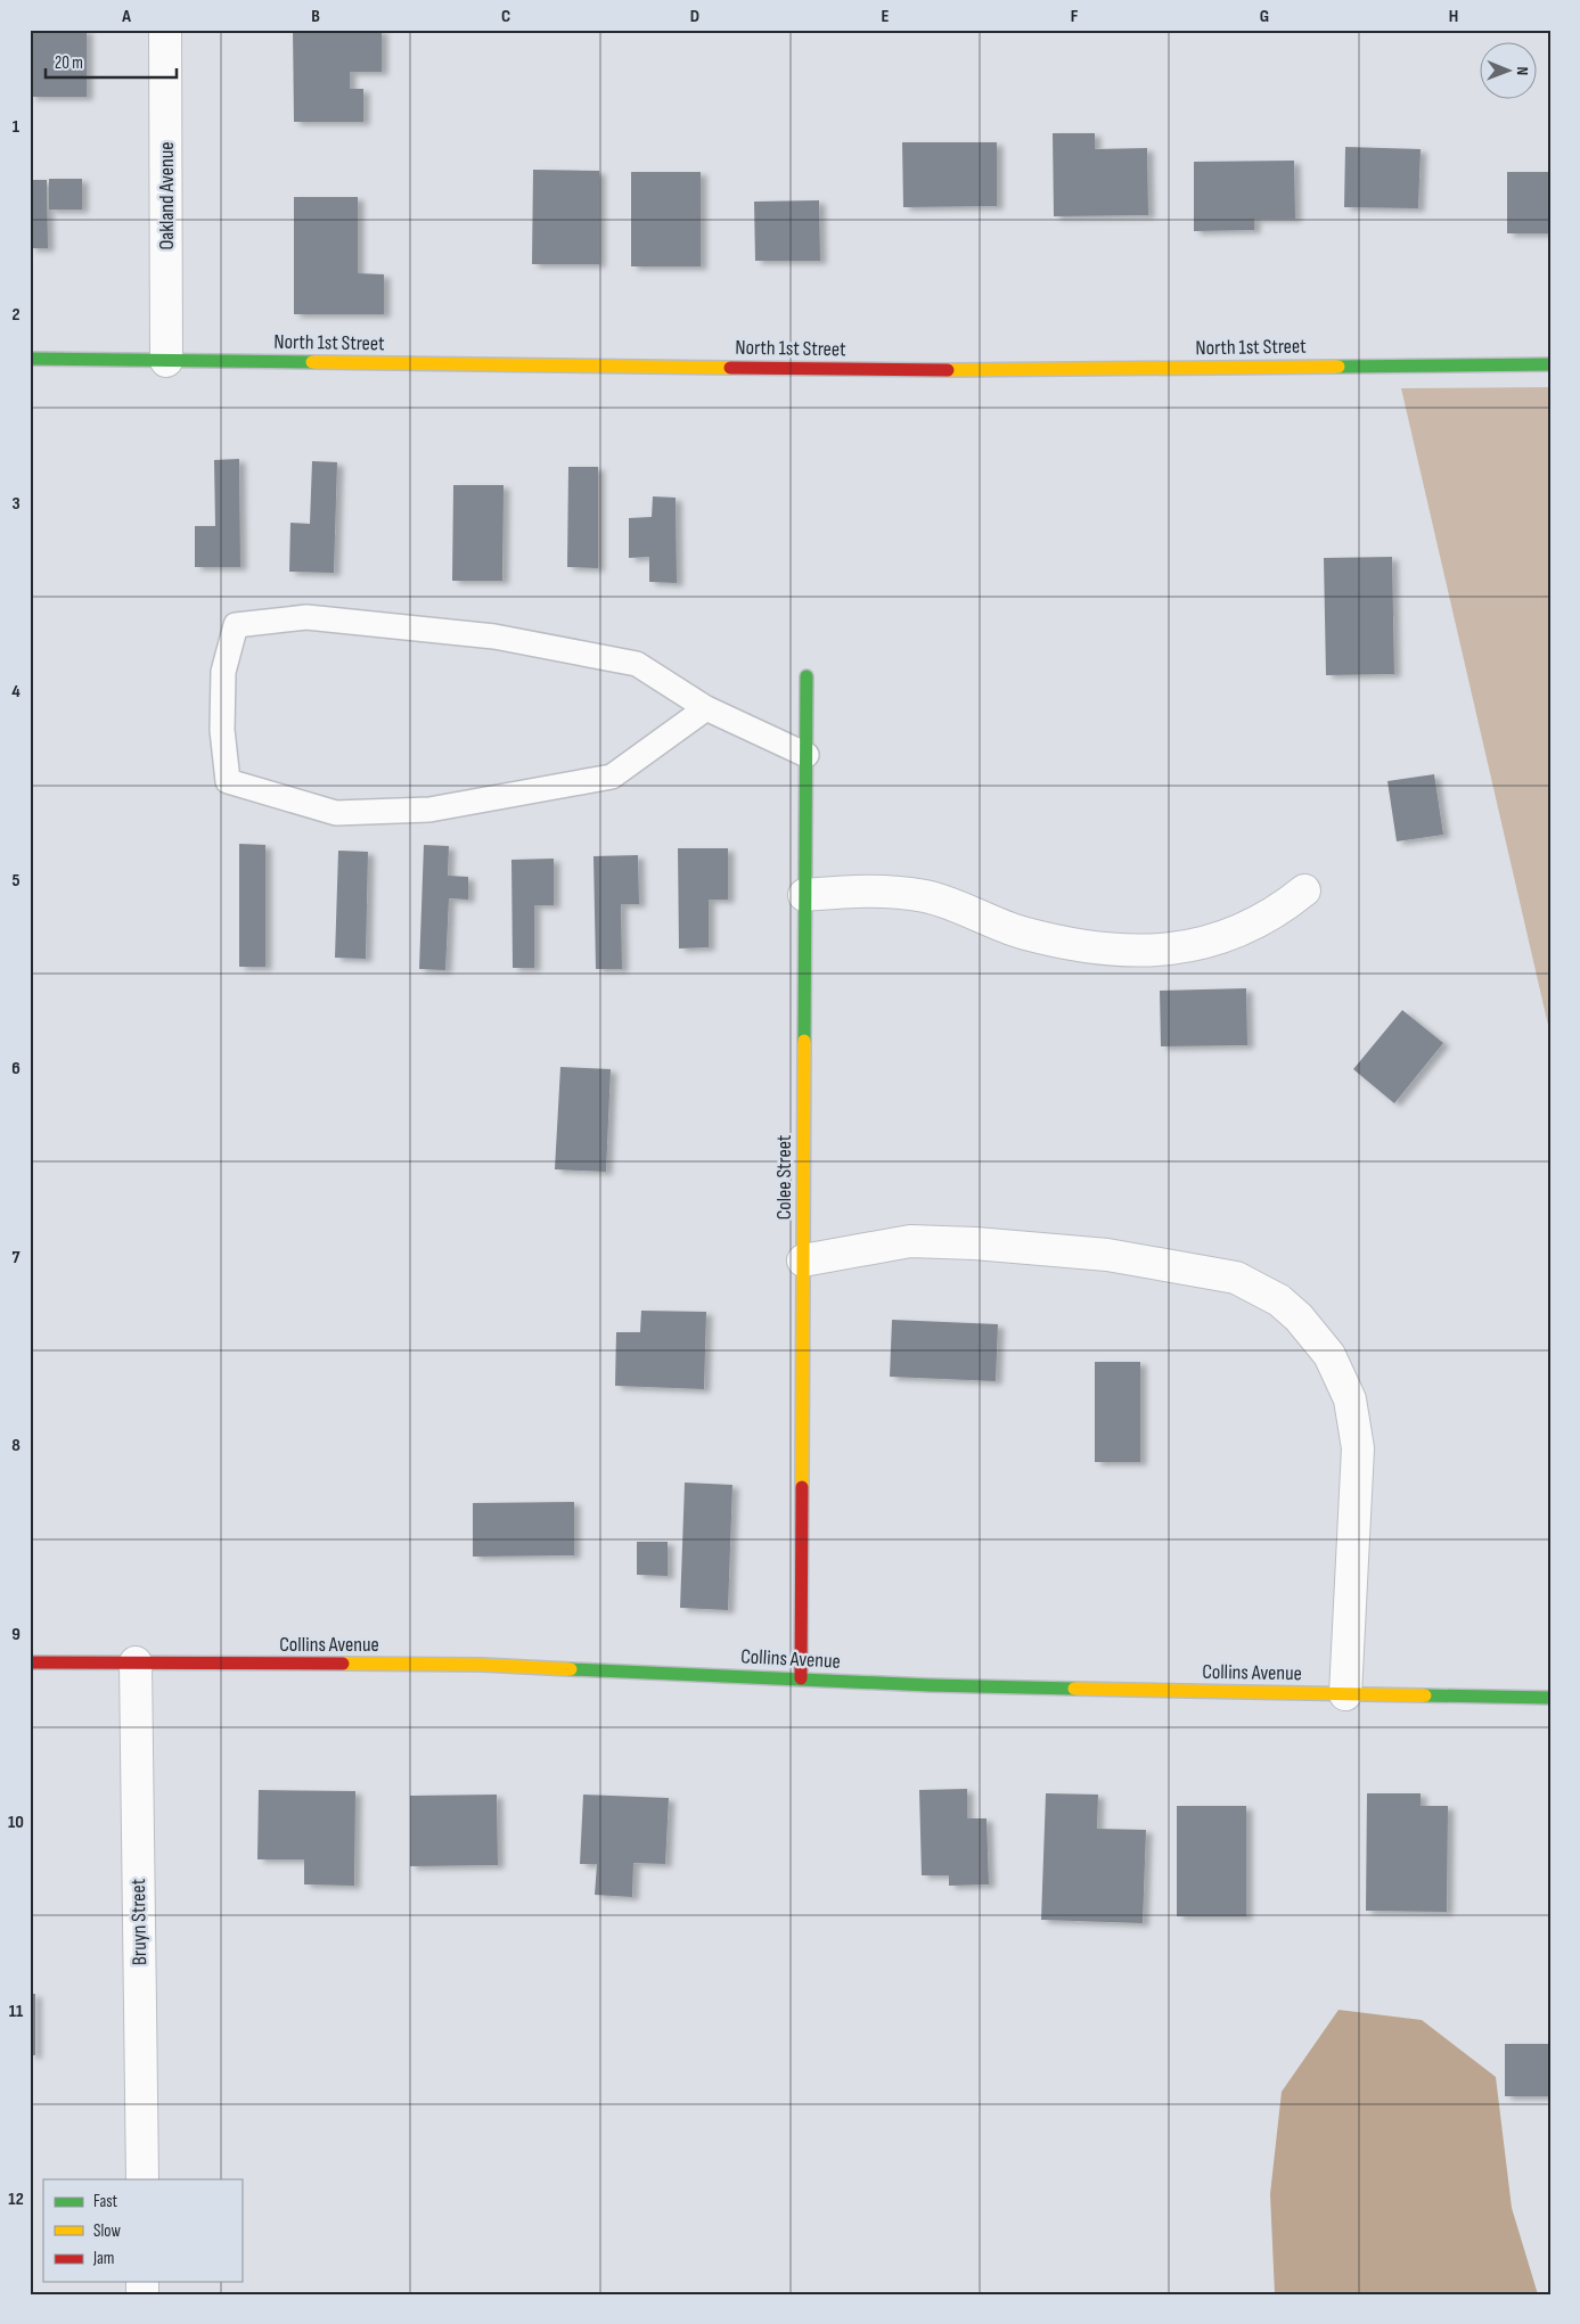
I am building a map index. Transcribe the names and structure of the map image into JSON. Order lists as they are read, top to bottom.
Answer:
{
  "streets": {
    "street": [
      "Oakland Avenue",
      "North 1st Street",
      "Colee Street",
      "Collins Avenue",
      "Bruyn Street"
    ]
  },
  "crossings": [
    ["Oakland Avenue", "North 1st Street"],
    ["Colee Street", "Collins Avenue"],
    ["Collins Avenue", "Bruyn Street"]
  ],
  "legend": ["Fast", "Slow", "Jam"],
  "scale_bar": "20 m",
  "north": "right",
  "grid": {
    "columns": [
      "A",
      "B",
      "C",
      "D",
      "E",
      "F",
      "G",
      "H"
    ],
    "rows": [
      "1",
      "2",
      "3",
      "4",
      "5",
      "6",
      "7",
      "8",
      "9",
      "10",
      "11",
      "12"
    ]
  }
}
